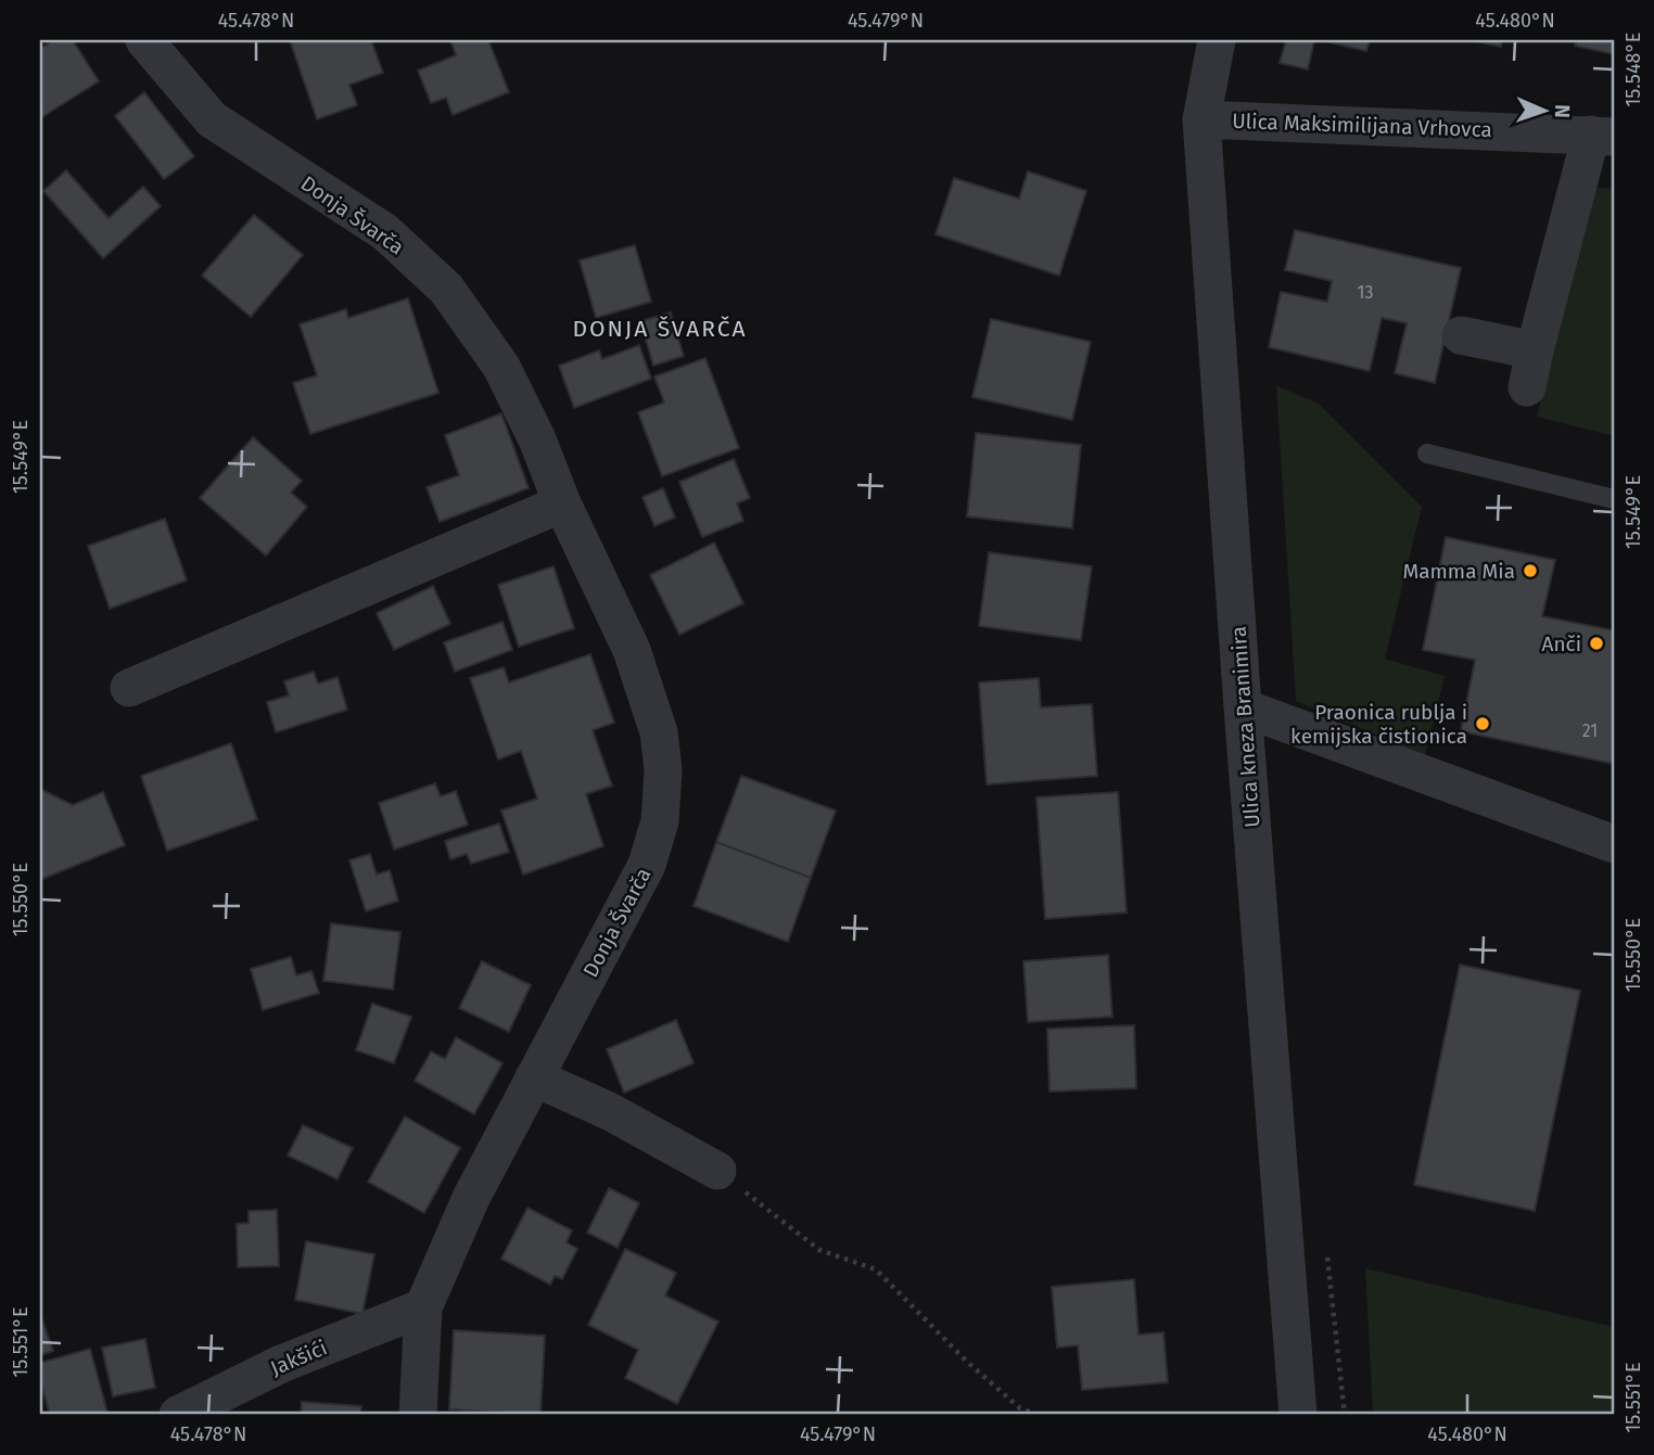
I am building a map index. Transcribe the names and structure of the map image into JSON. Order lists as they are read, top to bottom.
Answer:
{
  "streets": {
    "street": [
      "Ulica Maksimilijana Vrhovca",
      "Donja Švarča",
      "Ulica kneza Branimira",
      "Jakšići"
    ]
  },
  "crossings": [
    ["Ulica Maksimilijana Vrhovca", "Ulica kneza Branimira"],
    ["Donja Švarča", "Jakšići"]
  ],
  "districts": ["DONJA ŠVARČA"],
  "places": ["Mamma Mia", "Anči", "Praonica rublja i kemijska čistionica"],
  "house_numbers": ["13", "21"],
  "north": "right",
  "coordinates": [
    "45.478°N",
    "45.479°N",
    "45.480°N",
    "15.548°E",
    "15.549°E",
    "15.550°E",
    "15.551°E"
  ]
}
